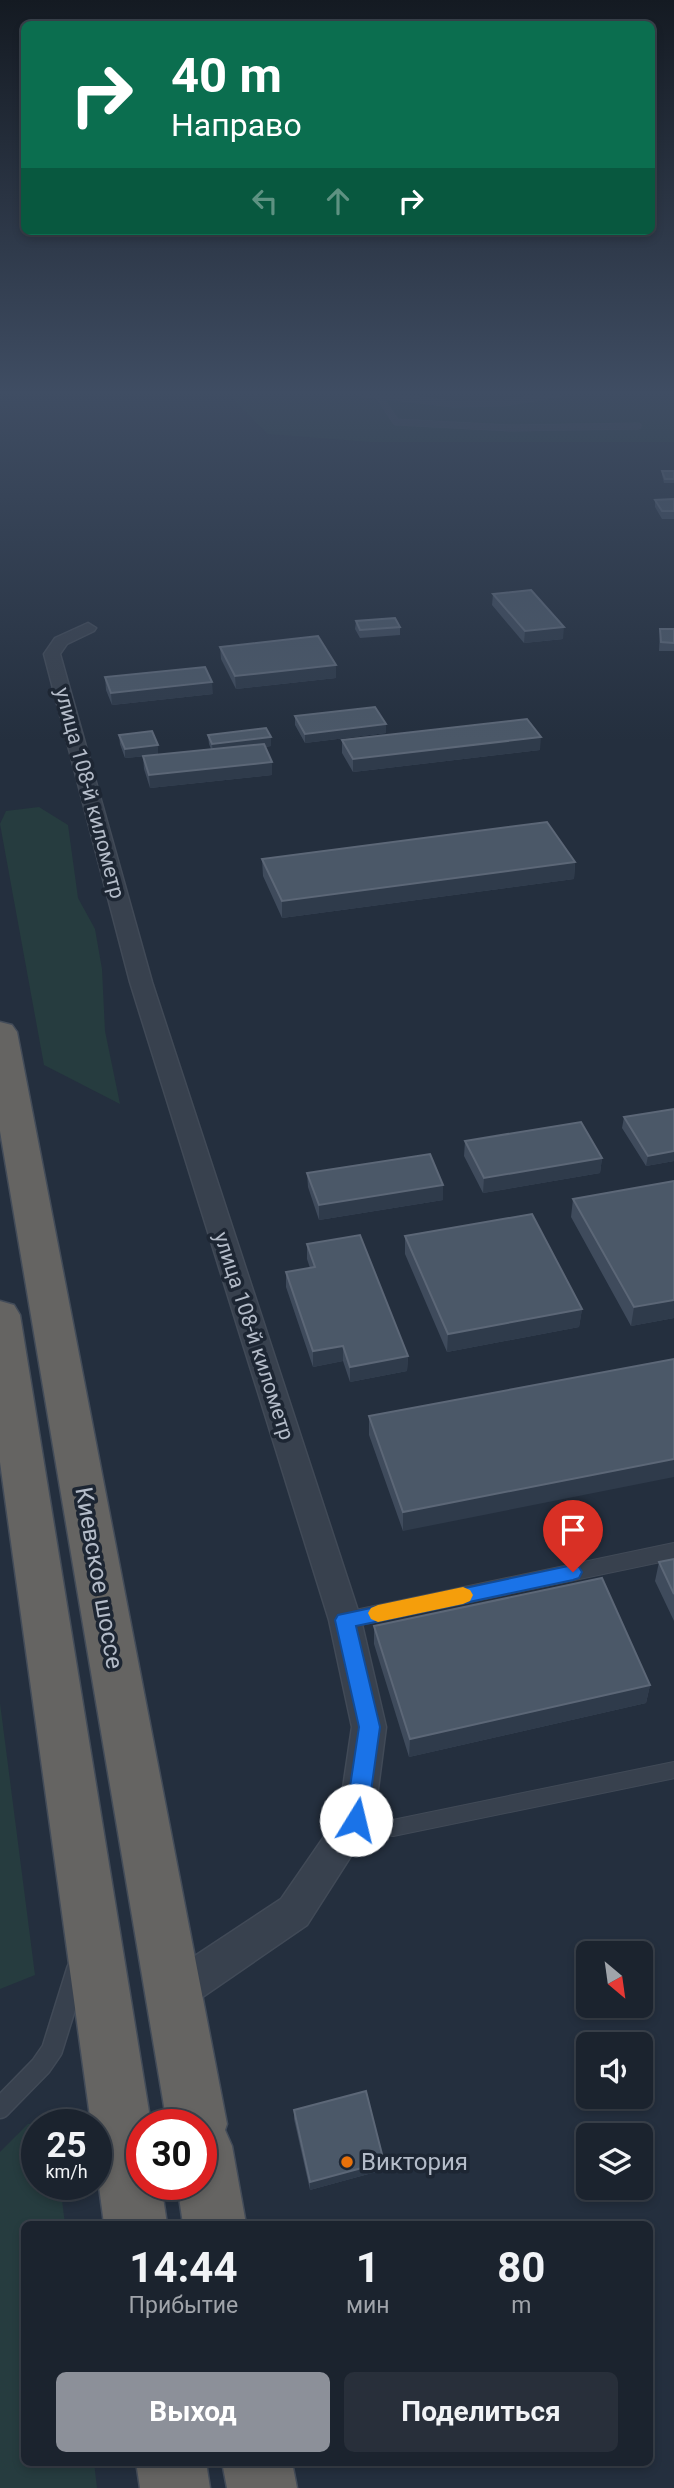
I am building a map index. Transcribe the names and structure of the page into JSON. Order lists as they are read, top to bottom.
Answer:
{
  "streets": {
    "highway": ["Киевское шоссе"],
    "street": ["улица 108-й километр"]
  },
  "crossings": [
    ["улица 108-й километр", "Киевское шоссе"]
  ],
  "places": ["Виктория"],
  "north": "bottom right",
  "page": {
    "turn": ["40 m", "Направо"],
    "speed": "25 km/h",
    "limit": "30",
    "eta": [
      "14:44",
      "Прибытие",
      "1",
      "мин",
      "80",
      "m"
    ],
    "buttons": ["Выход", "Поделиться"]
  }
}
